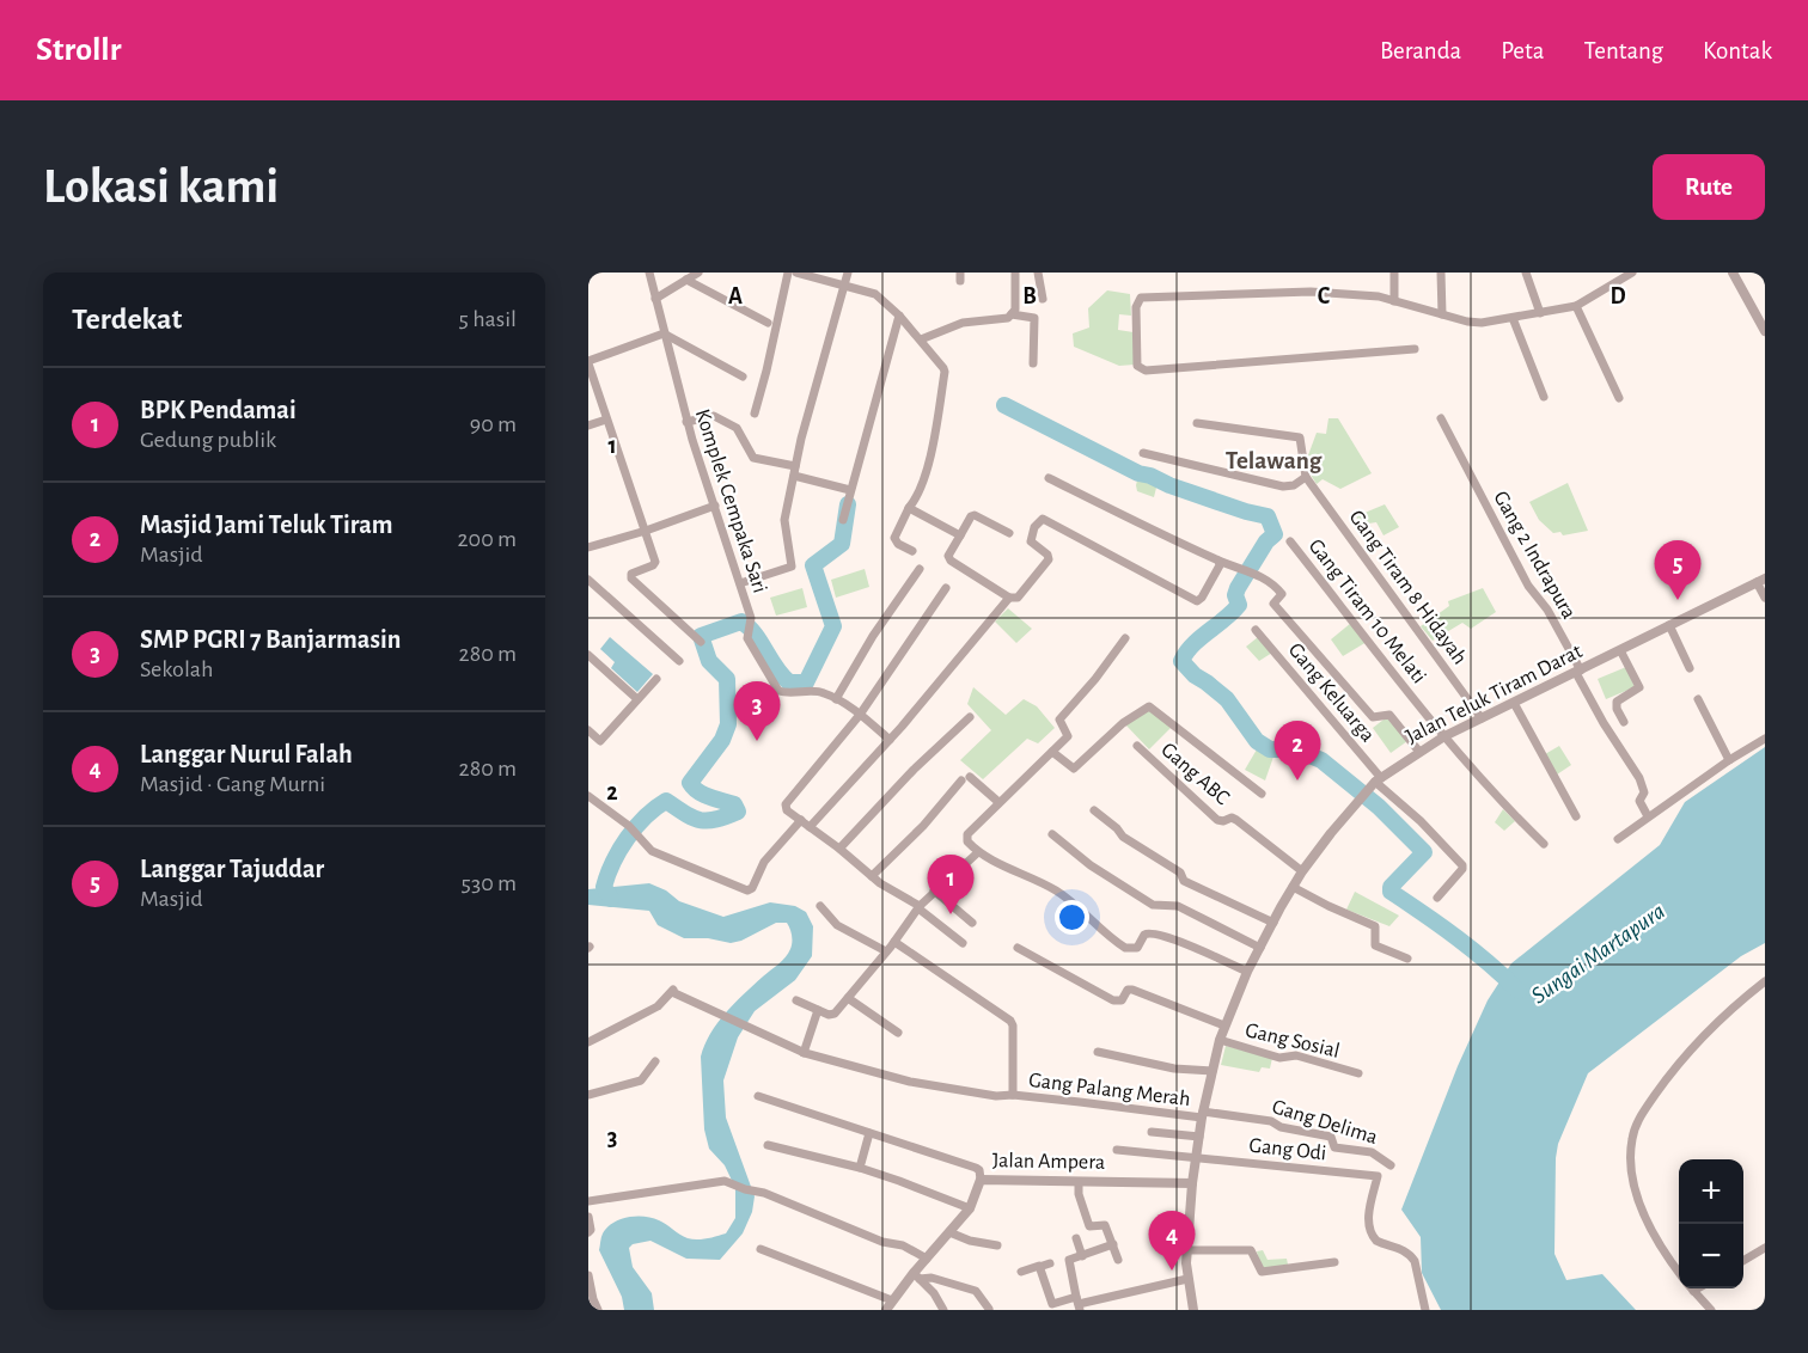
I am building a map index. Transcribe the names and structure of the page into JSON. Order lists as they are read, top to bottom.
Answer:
{
  "streets": {
    "street": [
      "Komplek Cempaka Sari",
      "Gang 2 Indrapura",
      "Gang Tiram 8 Hidayah",
      "Gang Tiram 10 Melati",
      "Gang Keluarga",
      "Jalan Teluk Tiram Darat",
      "Gang ABC",
      "Gang Sosial",
      "Gang Palang Merah",
      "Gang Delima",
      "Gang Odi",
      "Jalan Ampera"
    ]
  },
  "crossings": [
    ["Gang 2 Indrapura", "Jalan Teluk Tiram Darat"],
    ["Gang Tiram 8 Hidayah", "Jalan Teluk Tiram Darat"],
    ["Gang Tiram 10 Melati", "Jalan Teluk Tiram Darat"],
    ["Gang Keluarga", "Jalan Teluk Tiram Darat"],
    ["Jalan Teluk Tiram Darat", "Gang ABC"],
    ["Jalan Teluk Tiram Darat", "Gang Sosial"],
    ["Jalan Teluk Tiram Darat", "Gang Palang Merah"],
    ["Jalan Teluk Tiram Darat", "Gang Delima"],
    ["Jalan Teluk Tiram Darat", "Gang Odi"],
    ["Jalan Teluk Tiram Darat", "Jalan Ampera"],
    ["Gang Palang Merah", "Gang Delima"]
  ],
  "districts": ["Telawang"],
  "water": ["Sungai Martapura"],
  "page": {
    "header": "Strollr",
    "nav": [
      "Beranda",
      "Peta",
      "Tentang",
      "Kontak"
    ],
    "buttons": "Rute",
    "title": "Lokasi kami",
    "heading": ["Terdekat", "5 hasil"],
    "list": [
      {
        "mark": "1",
        "name": "BPK Pendamai",
        "note": "Gedung publik",
        "value": "90 m"
      },
      {
        "mark": "2",
        "name": "Masjid Jami Teluk Tiram",
        "note": "Masjid",
        "value": "200 m"
      },
      {
        "mark": "3",
        "name": "SMP PGRI 7 Banjarmasin",
        "note": "Sekolah",
        "value": "280 m"
      },
      {
        "mark": "4",
        "name": "Langgar Nurul Falah",
        "note": "Masjid · Gang Murni",
        "value": "280 m"
      },
      {
        "mark": "5",
        "name": "Langgar Tajuddar",
        "note": "Masjid",
        "value": "530 m"
      }
    ],
    "pins": [
      "5",
      "3",
      "2",
      "1",
      "4"
    ],
    "map_buttons": ["+", "−"]
  },
  "grid": {
    "columns": [
      "A",
      "B",
      "C",
      "D"
    ],
    "rows": ["1", "2", "3"]
  }
}
